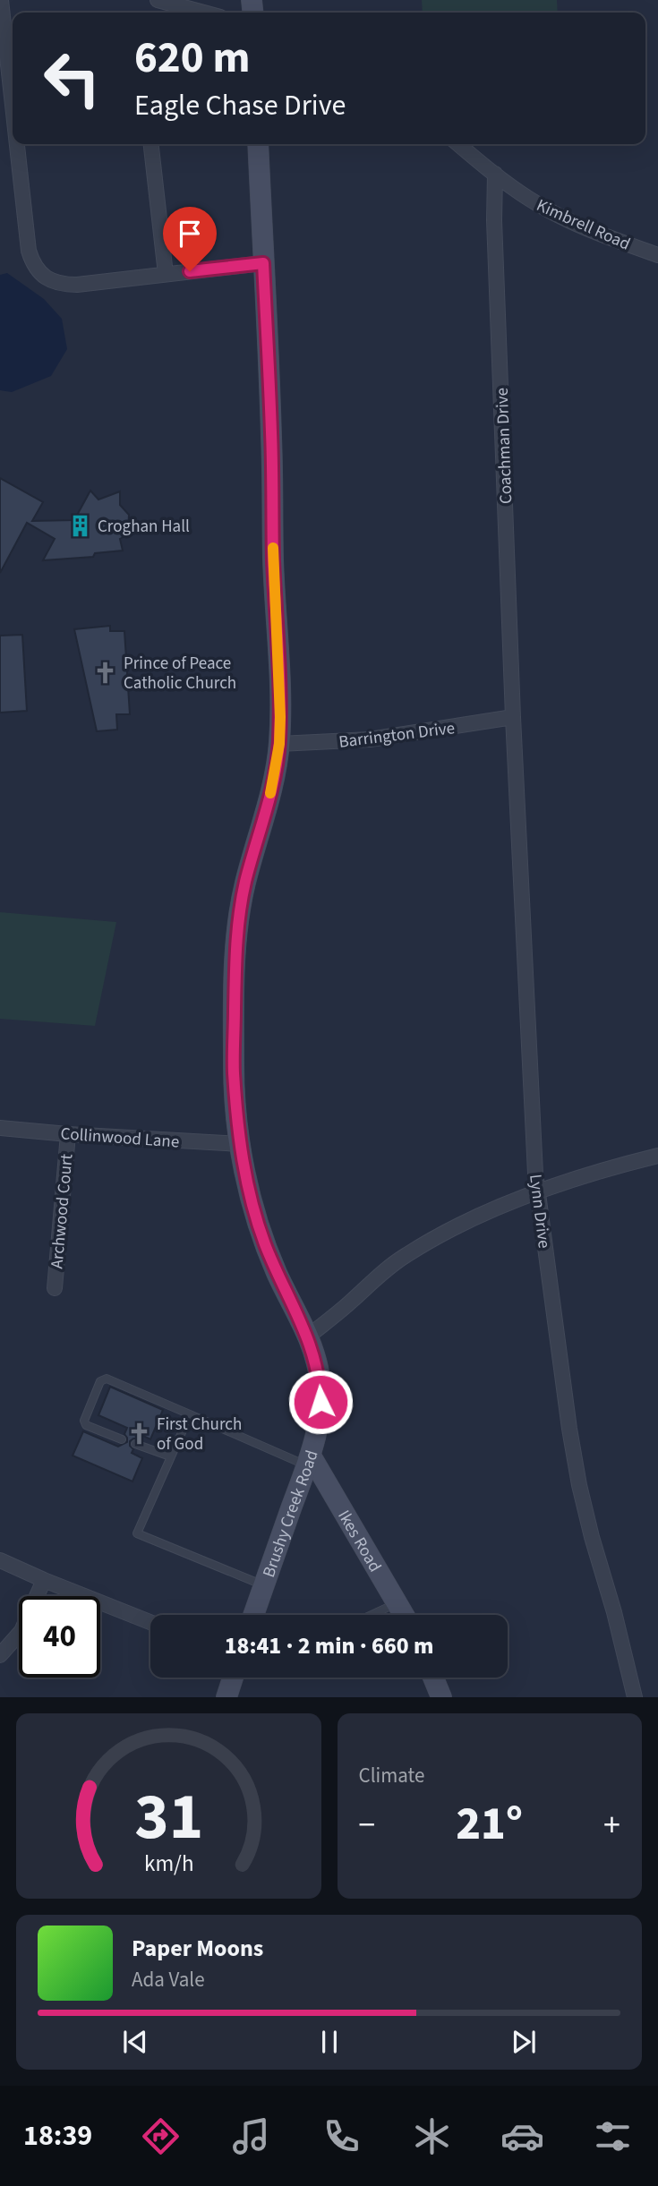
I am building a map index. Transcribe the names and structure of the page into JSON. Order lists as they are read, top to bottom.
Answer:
{
  "streets": {
    "street": [
      "Kimbrell Road",
      "Coachman Drive",
      "Barrington Drive",
      "Collinwood Lane",
      "Archwood Court",
      "Lynn Drive",
      "Brushy Creek Road",
      "Ikes Road"
    ]
  },
  "crossings": [
    ["Kimbrell Road", "Coachman Drive"],
    ["Coachman Drive", "Barrington Drive"],
    ["Coachman Drive", "Lynn Drive"],
    ["Barrington Drive", "Lynn Drive"],
    ["Barrington Drive", "Brushy Creek Road"],
    ["Collinwood Lane", "Archwood Court"],
    ["Collinwood Lane", "Brushy Creek Road"],
    ["Brushy Creek Road", "Ikes Road"]
  ],
  "places": {
    "building": ["Croghan Hall"],
    "church": ["Prince of Peace Catholic Church", "First Church of God"]
  },
  "page": {
    "turn": ["620 m", "Eagle Chase Drive"],
    "limit": "40",
    "trip": "18:41 · 2 min · 660 m",
    "tile": "Climate",
    "heat": ["−", "21°", "+"],
    "song": ["Paper Moons", "Ada Vale"],
    "tabs": "18:39",
    "gauge": ["31", "km/h"]
  }
}
